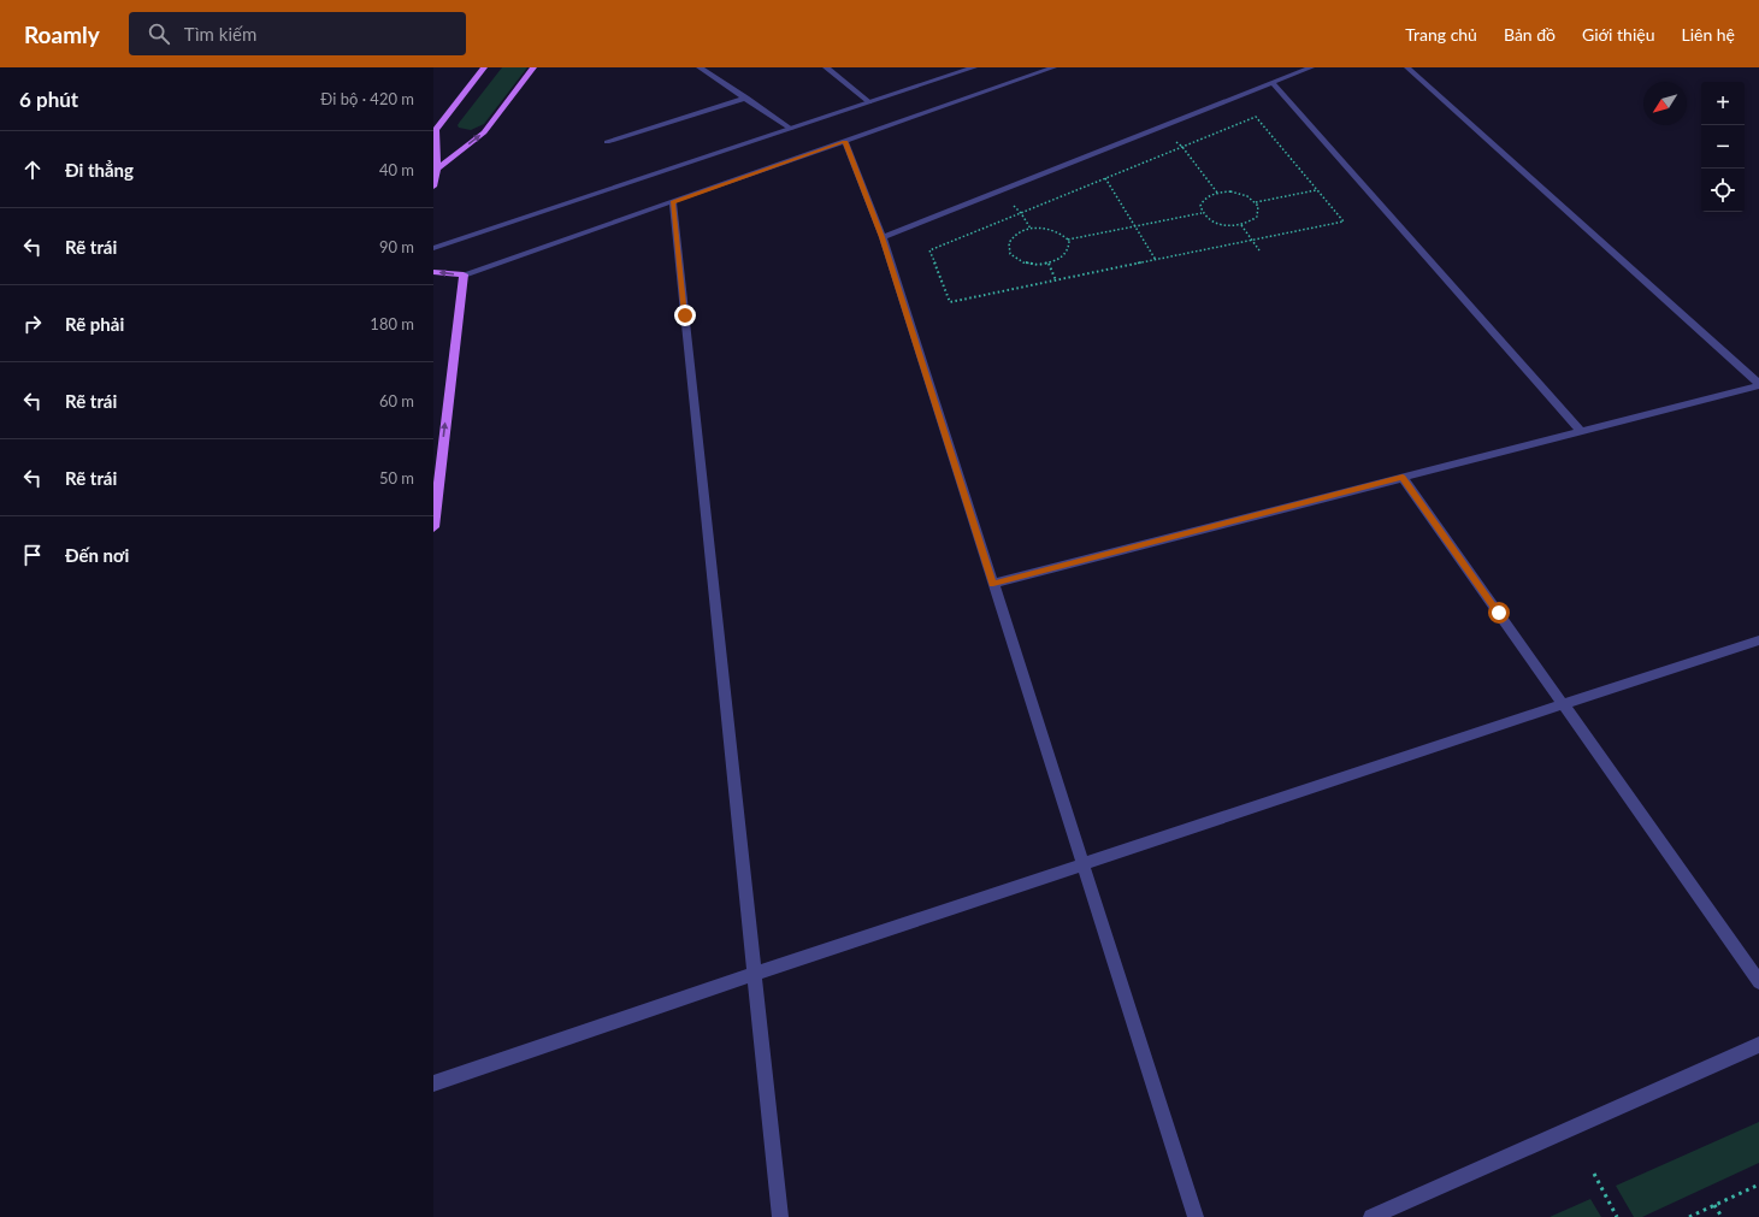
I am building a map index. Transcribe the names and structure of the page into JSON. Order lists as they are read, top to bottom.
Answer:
{
  "north": "bottom left",
  "page": {
    "header": "Roamly",
    "search": "Tìm kiếm",
    "nav": [
      "Trang chủ",
      "Bản đồ",
      "Giới thiệu",
      "Liên hệ"
    ],
    "heading": ["6 phút", "Đi bộ · 420 m"],
    "map_buttons": ["+", "−"],
    "list": [
      ["Đi thẳng", "40 m"],
      ["Rẽ trái", "90 m"],
      ["Rẽ phải", "180 m"],
      ["Rẽ trái", "60 m"],
      ["Rẽ trái", "50 m"],
      "Đến nơi"
    ]
  }
}
